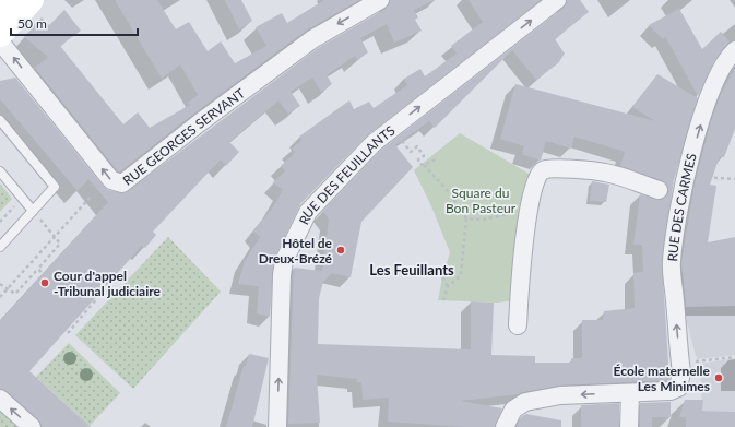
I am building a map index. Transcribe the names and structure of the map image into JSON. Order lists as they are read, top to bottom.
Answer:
{
  "streets": {
    "street": ["RUE GEORGES SERVANT", "RUE DES FEUILLANTS", "RUE DES CARMES"]
  },
  "one_way": ["RUE DES FEUILLANTS"],
  "districts": ["Les Feuillants"],
  "parks": ["Square du Bon Pasteur"],
  "places": ["Hôtel de Dreux-Brézé", "Cour d'appel -Tribunal judiciaire", "École maternelle Les Minimes"],
  "scale_bar": "50 m"
}
